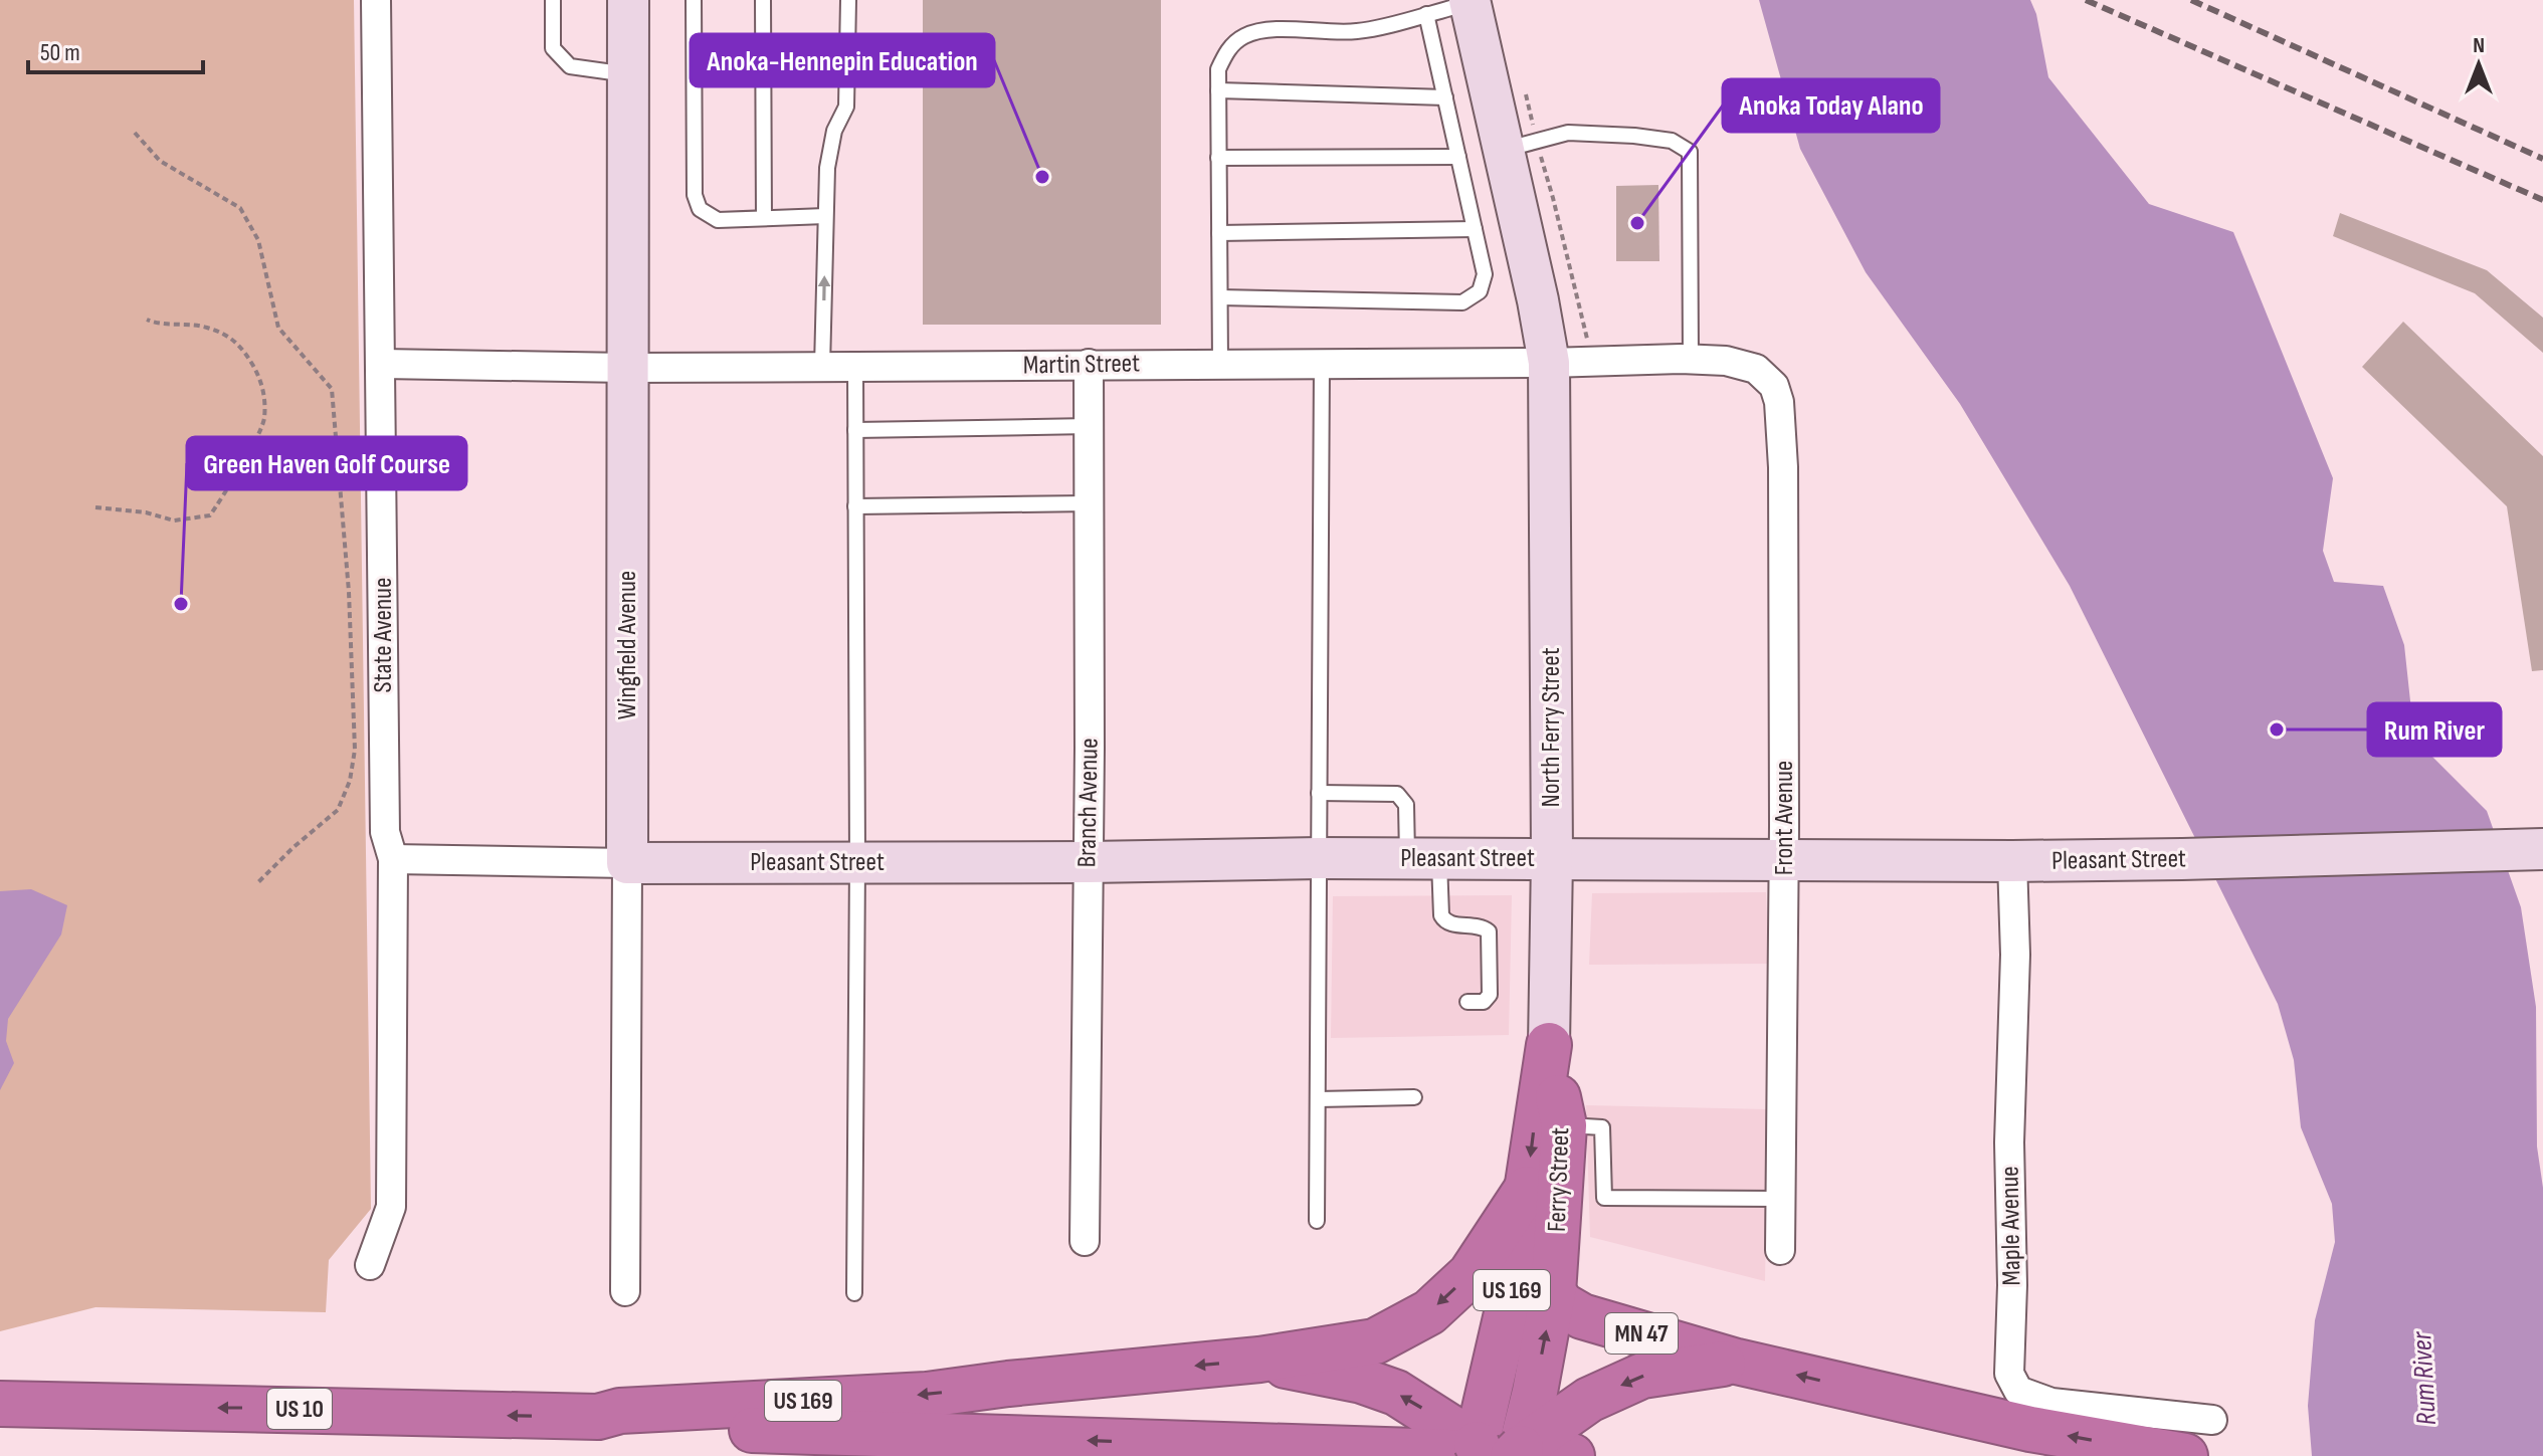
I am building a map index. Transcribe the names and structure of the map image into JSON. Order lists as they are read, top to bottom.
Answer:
{
  "streets": {
    "highway": [
      "North Ferry Street",
      "Ferry Street",
      "US 169",
      "MN 47",
      "US 10"
    ],
    "street": [
      "Martin Street",
      "State Avenue",
      "Wingfield Avenue",
      "Branch Avenue",
      "Front Avenue",
      "Pleasant Street",
      "Maple Avenue"
    ]
  },
  "crossings": [
    ["Martin Street", "State Avenue"],
    ["Martin Street", "Wingfield Avenue"],
    ["Martin Street", "North Ferry Street"],
    ["Martin Street", "Branch Avenue"],
    ["Martin Street", "Front Avenue"],
    ["State Avenue", "Pleasant Street"],
    ["Wingfield Avenue", "Pleasant Street"],
    ["North Ferry Street", "Pleasant Street"],
    ["North Ferry Street", "Ferry Street"],
    ["North Ferry Street", "US 169"],
    ["Branch Avenue", "Pleasant Street"],
    ["Front Avenue", "Pleasant Street"],
    ["Pleasant Street", "Maple Avenue"],
    ["Ferry Street", "MN 47"],
    ["US 169", "US 10"]
  ],
  "one_way": ["Ferry Street"],
  "water": ["Rum River"],
  "places": [
    "Anoka-Hennepin Education",
    "Anoka Today Alano",
    "Green Haven Golf Course",
    "Rum River"
  ],
  "scale_bar": "50 m",
  "north": "top"
}
